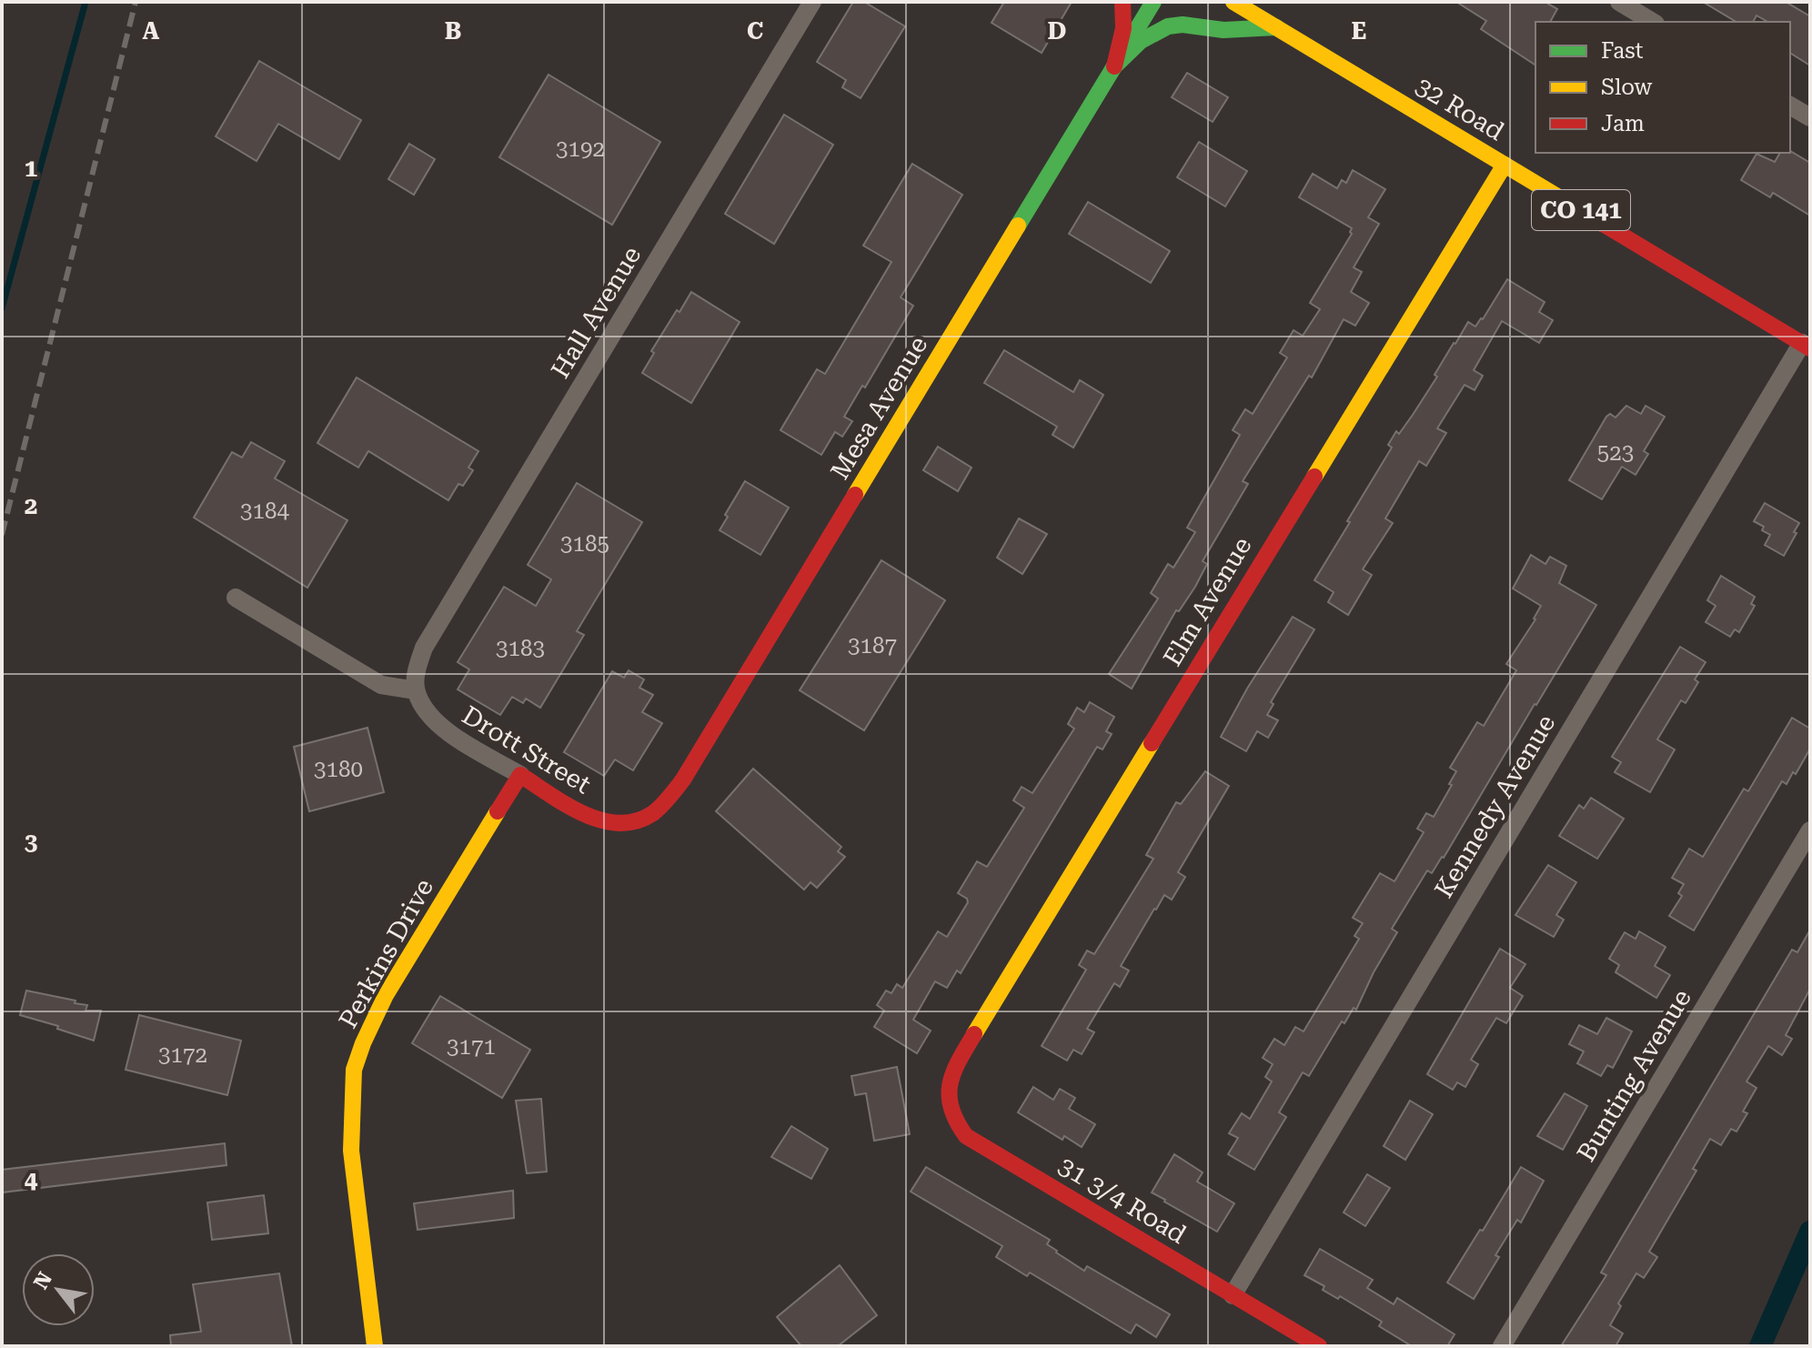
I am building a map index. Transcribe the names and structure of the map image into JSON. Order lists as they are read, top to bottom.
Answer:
{
  "streets": {
    "street": [
      "32 Road",
      "CO 141",
      "Hall Avenue",
      "Mesa Avenue",
      "Elm Avenue",
      "Drott Street",
      "Kennedy Avenue",
      "Perkins Drive",
      "Bunting Avenue",
      "31 3/4 Road"
    ]
  },
  "crossings": [
    ["32 Road", "Elm Avenue"],
    ["32 Road", "Kennedy Avenue"],
    ["Hall Avenue", "Drott Street"],
    ["Mesa Avenue", "Drott Street"],
    ["Elm Avenue", "31 3/4 Road"],
    ["Drott Street", "Perkins Drive"],
    ["Kennedy Avenue", "31 3/4 Road"]
  ],
  "house_numbers": [
    "3192",
    "523",
    "3184",
    "3185",
    "3187",
    "3183",
    "3180",
    "3171",
    "3172"
  ],
  "legend": ["Fast", "Slow", "Jam"],
  "north": "top left",
  "grid": {
    "columns": [
      "A",
      "B",
      "C",
      "D",
      "E"
    ],
    "rows": [
      "1",
      "2",
      "3",
      "4"
    ]
  }
}
